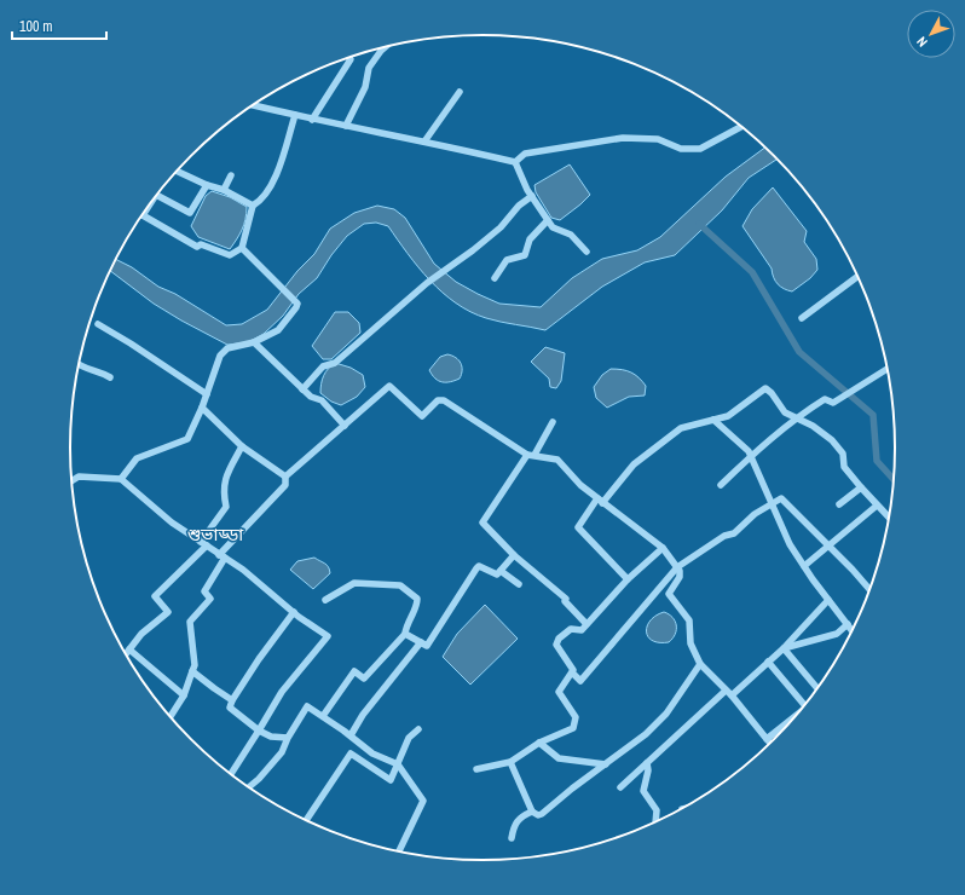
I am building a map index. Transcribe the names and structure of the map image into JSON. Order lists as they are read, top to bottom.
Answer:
{
  "districts": ["শুভাড্ডা"],
  "scale_bar": "100 m",
  "north": "bottom left"
}
